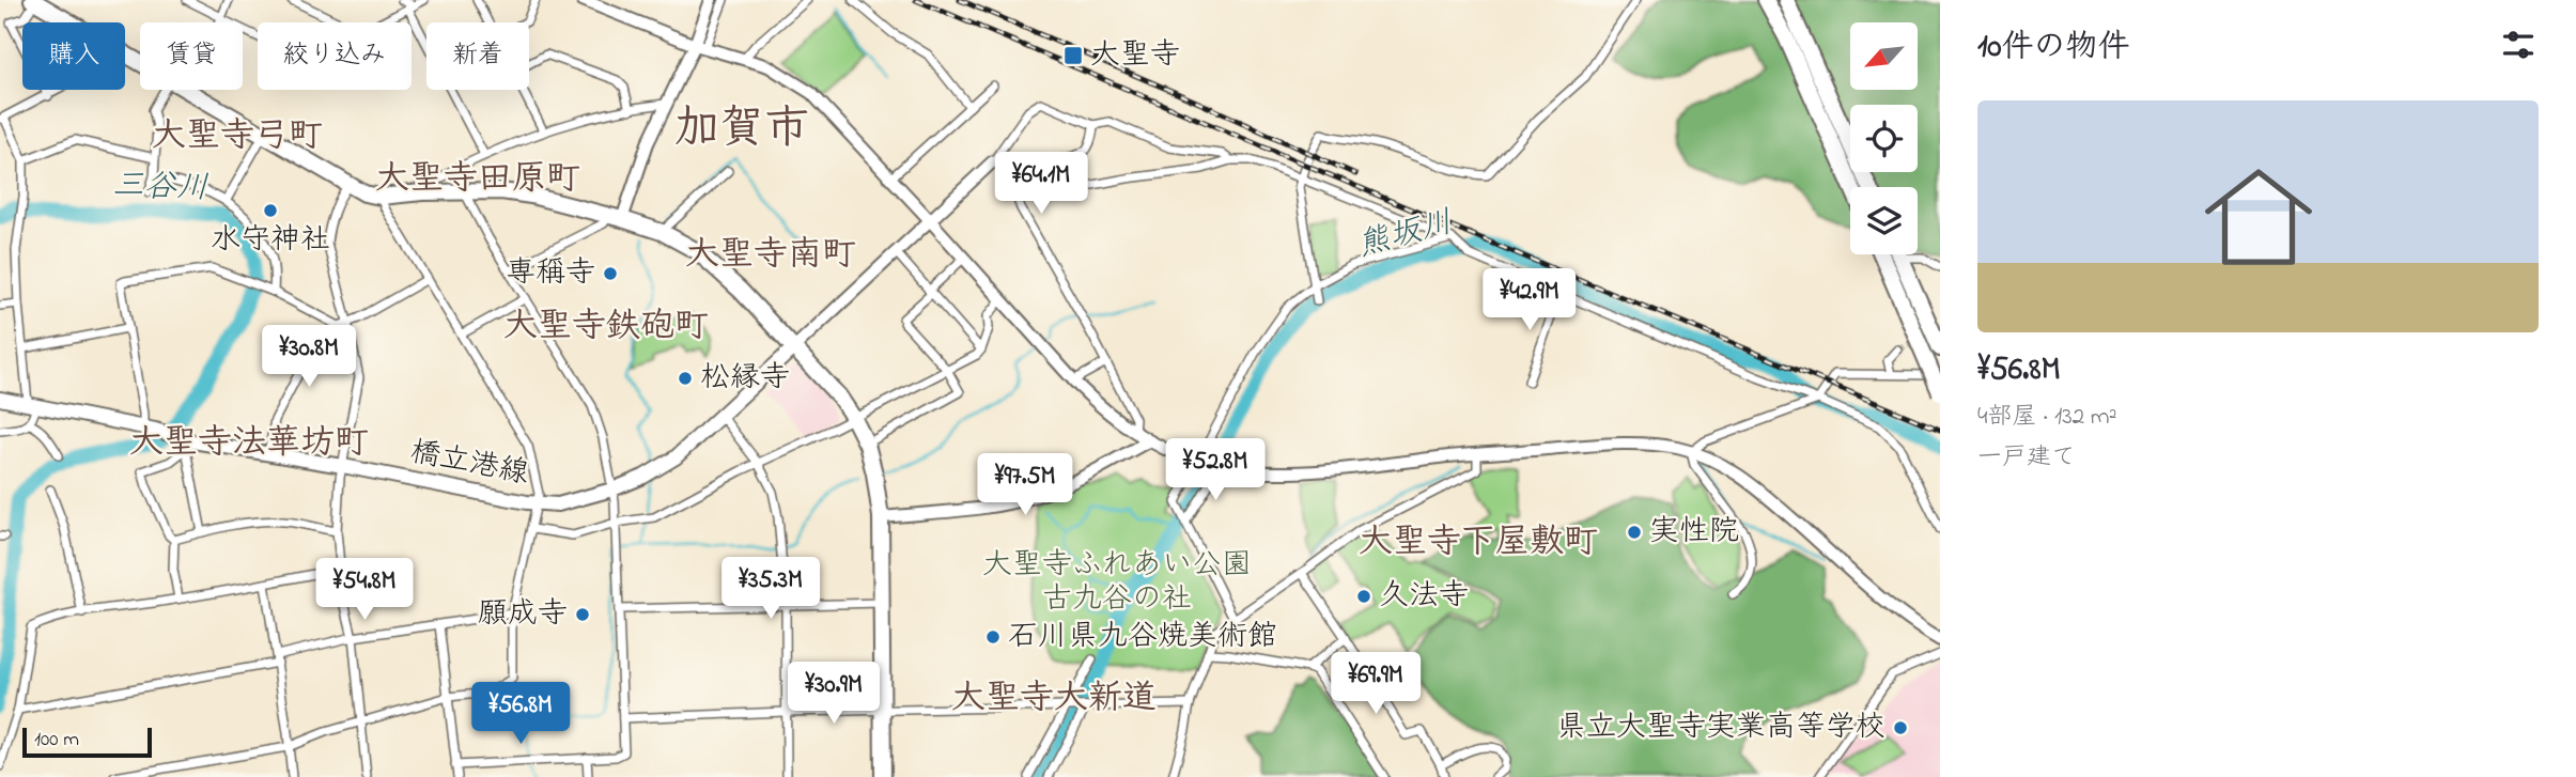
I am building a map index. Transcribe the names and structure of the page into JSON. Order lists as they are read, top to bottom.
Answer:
{
  "streets": {
    "main road": ["橋立港線"]
  },
  "districts": [
    "加賀市",
    "大聖寺弓町",
    "大聖寺田原町",
    "大聖寺南町",
    "大聖寺鉄砲町",
    "大聖寺法華坊町",
    "大聖寺下屋敷町",
    "大聖寺大新道"
  ],
  "water": ["三谷川", "熊坂川"],
  "parks": ["大聖寺ふれあい公園 古九谷の社"],
  "places": {
    "transit": ["大聖寺"],
    "other": [
      "水守神社",
      "専稱寺",
      "松縁寺",
      "実性院",
      "久法寺",
      "願成寺",
      "石川県九谷焼美術館",
      "県立大聖寺実業高等学校"
    ]
  },
  "scale_bar": "100 m",
  "north": "bottom left",
  "page": {
    "heading": "10件の物件",
    "chip": [
      "購入",
      "賃貸",
      "絞り込み",
      "新着"
    ],
    "list": [
      {
        "name": "¥56.8M",
        "note": "4部屋 · 132 m² · 一戸建て"
      }
    ],
    "price": [
      "¥64.1M",
      "¥42.9M",
      "¥30.8M",
      "¥52.8M",
      "¥97.5M",
      "¥35.3M",
      "¥54.8M",
      "¥69.9M",
      "¥30.9M",
      "¥56.8M"
    ],
    "scale": "100 m"
  }
}
